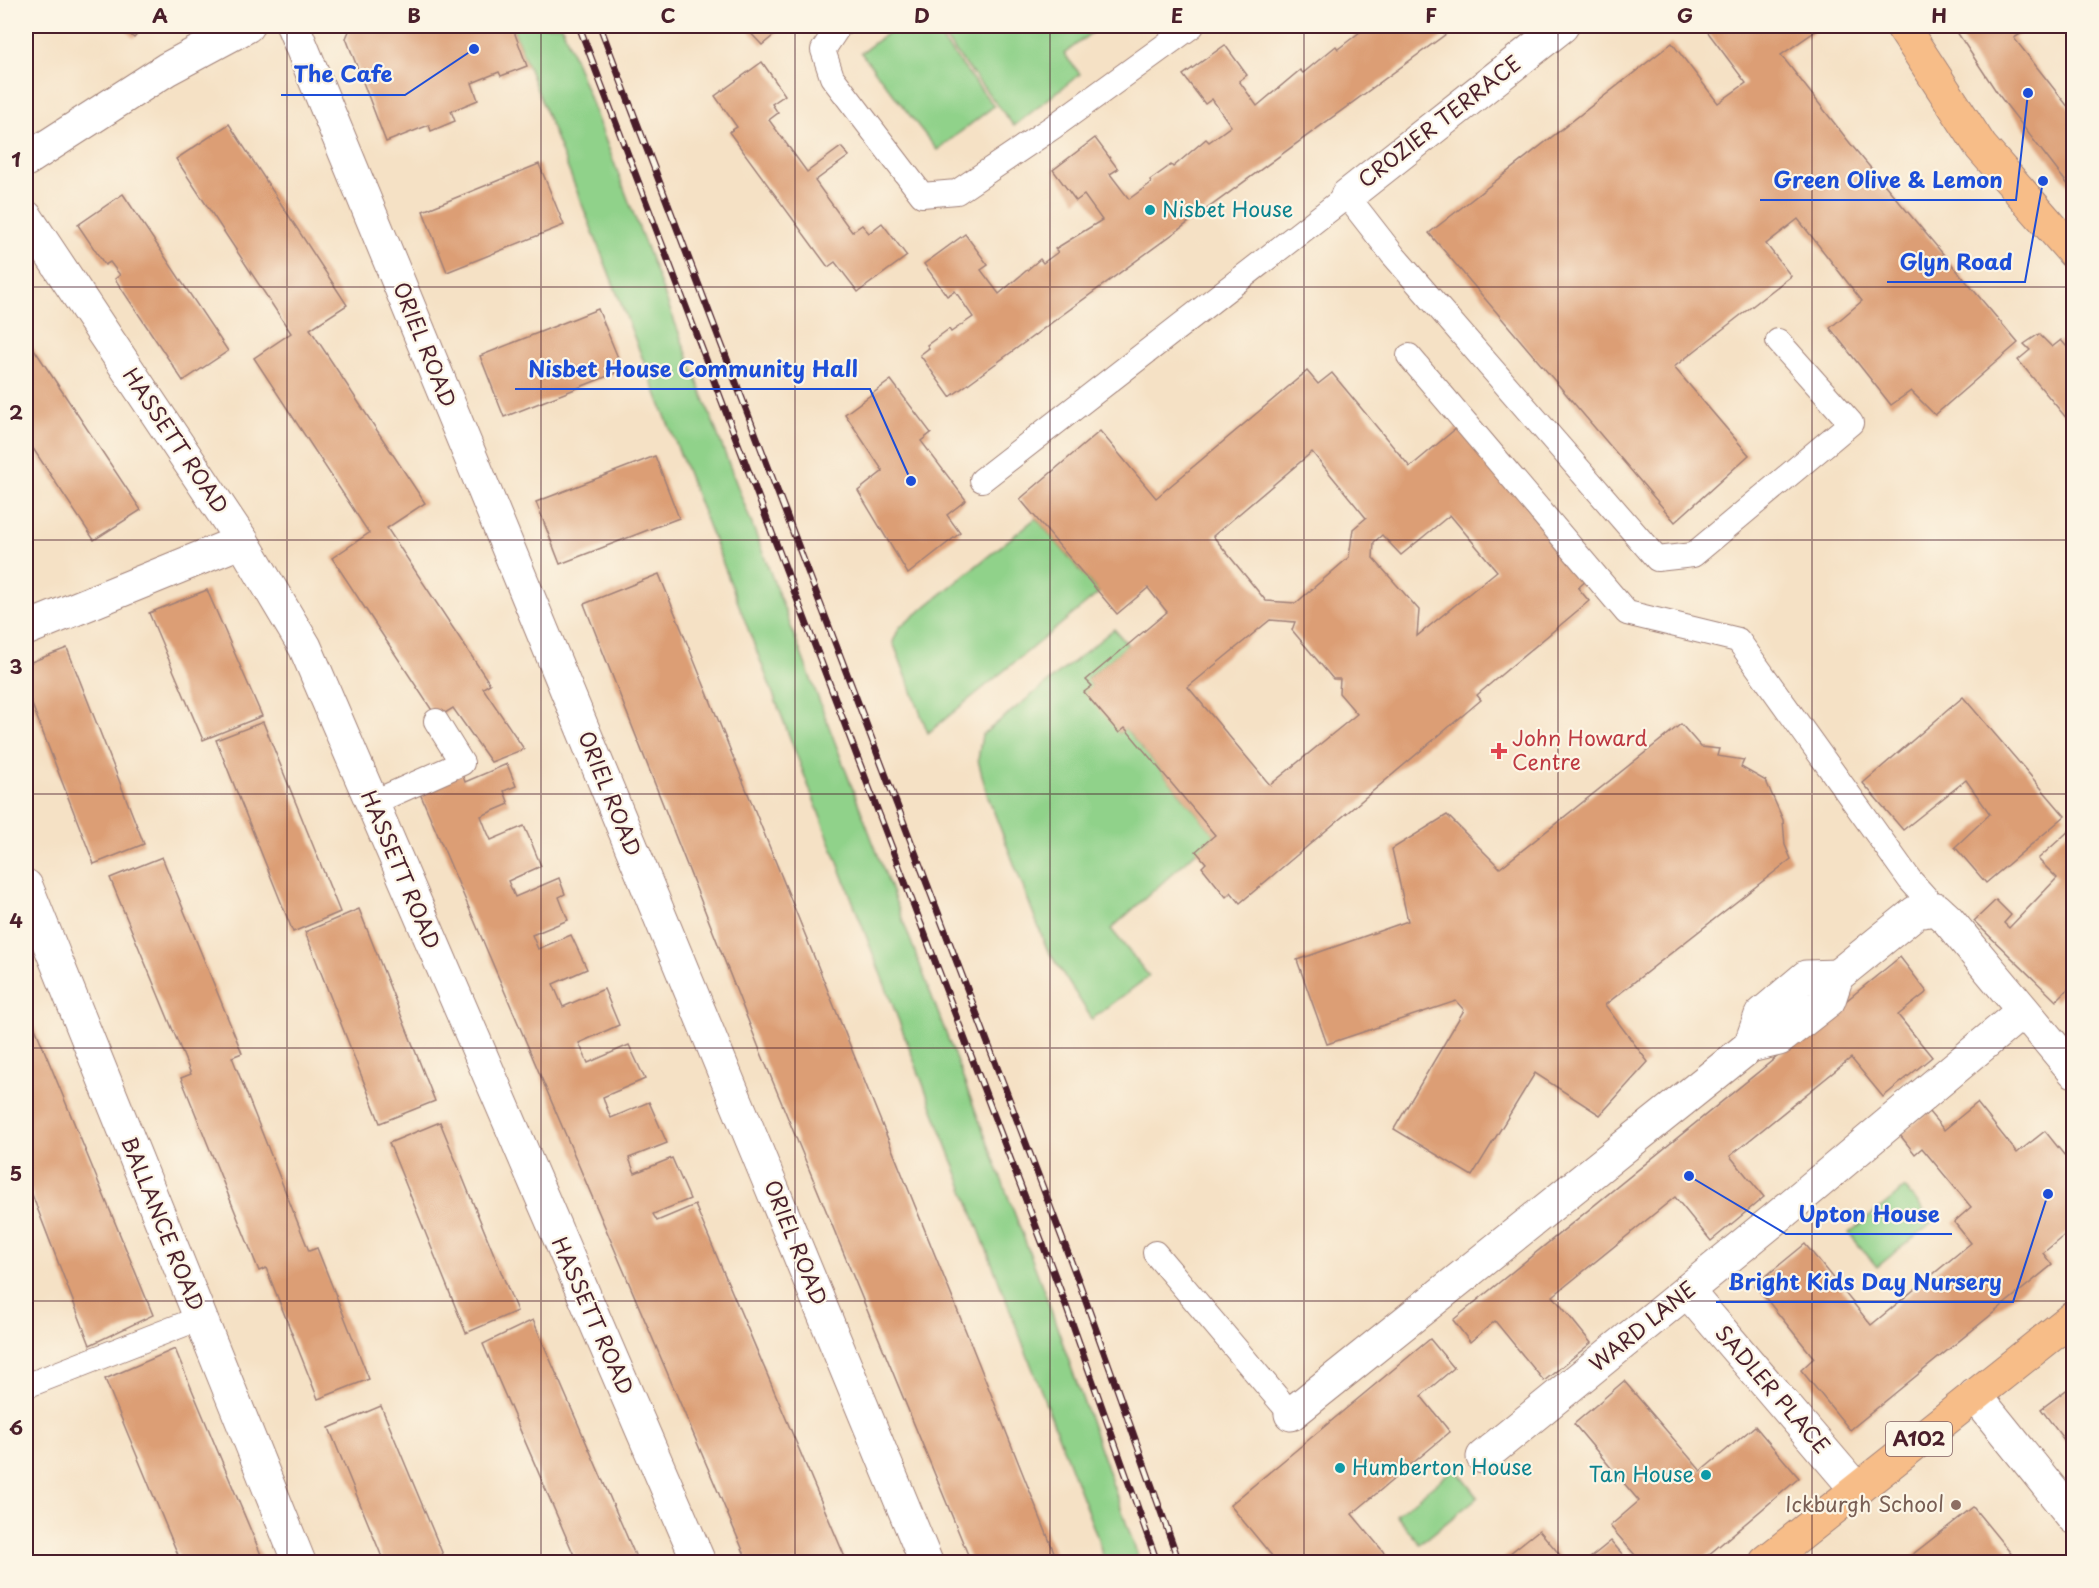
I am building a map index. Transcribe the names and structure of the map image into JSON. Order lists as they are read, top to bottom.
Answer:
{
  "streets": {
    "highway": ["A102"],
    "street": [
      "CROZIER TERRACE",
      "ORIEL ROAD",
      "HASSETT ROAD",
      "BALLANCE ROAD",
      "WARD LANE",
      "SADLER PLACE"
    ]
  },
  "crossings": [
    ["WARD LANE", "SADLER PLACE"],
    ["SADLER PLACE", "A102"]
  ],
  "places": {
    "other": [
      "The Cafe",
      "Green Olive & Lemon",
      "Glyn Road",
      "Nisbet House",
      "Nisbet House Community Hall",
      "Upton House",
      "Bright Kids Day Nursery",
      "Humberton House",
      "Tan House",
      "Ickburgh School"
    ],
    "health": ["John Howard Centre"]
  },
  "grid": {
    "columns": [
      "A",
      "B",
      "C",
      "D",
      "E",
      "F",
      "G",
      "H"
    ],
    "rows": [
      "1",
      "2",
      "3",
      "4",
      "5",
      "6"
    ]
  }
}
